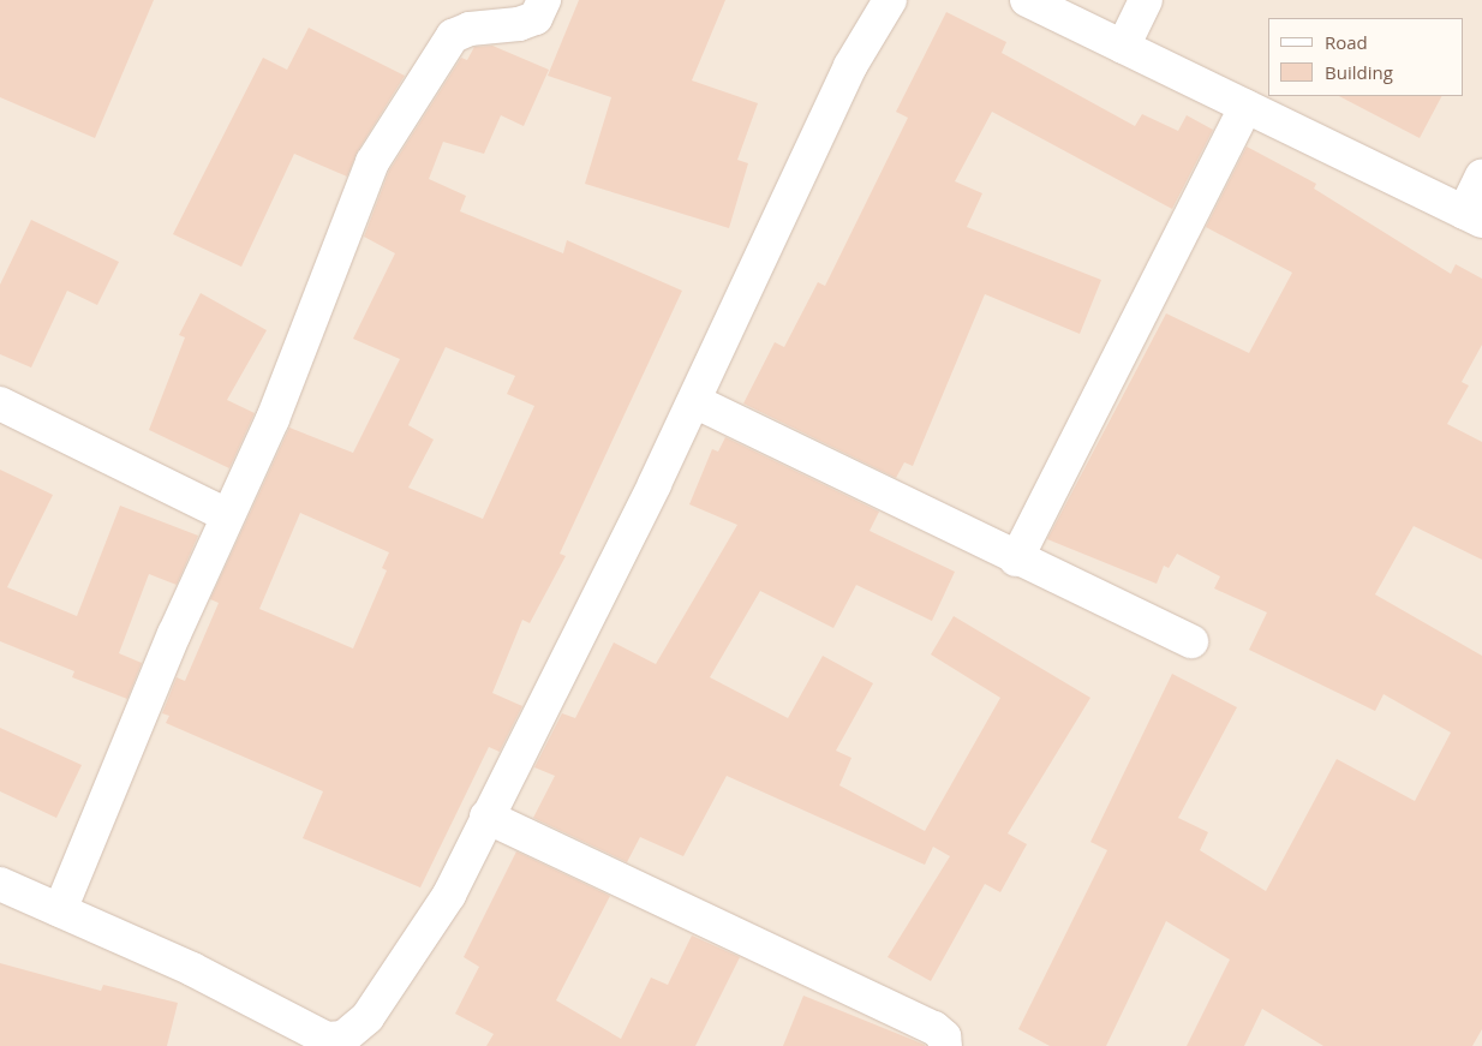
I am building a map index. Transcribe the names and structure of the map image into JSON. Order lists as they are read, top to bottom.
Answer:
{
  "legend": ["Road", "Building"]
}
